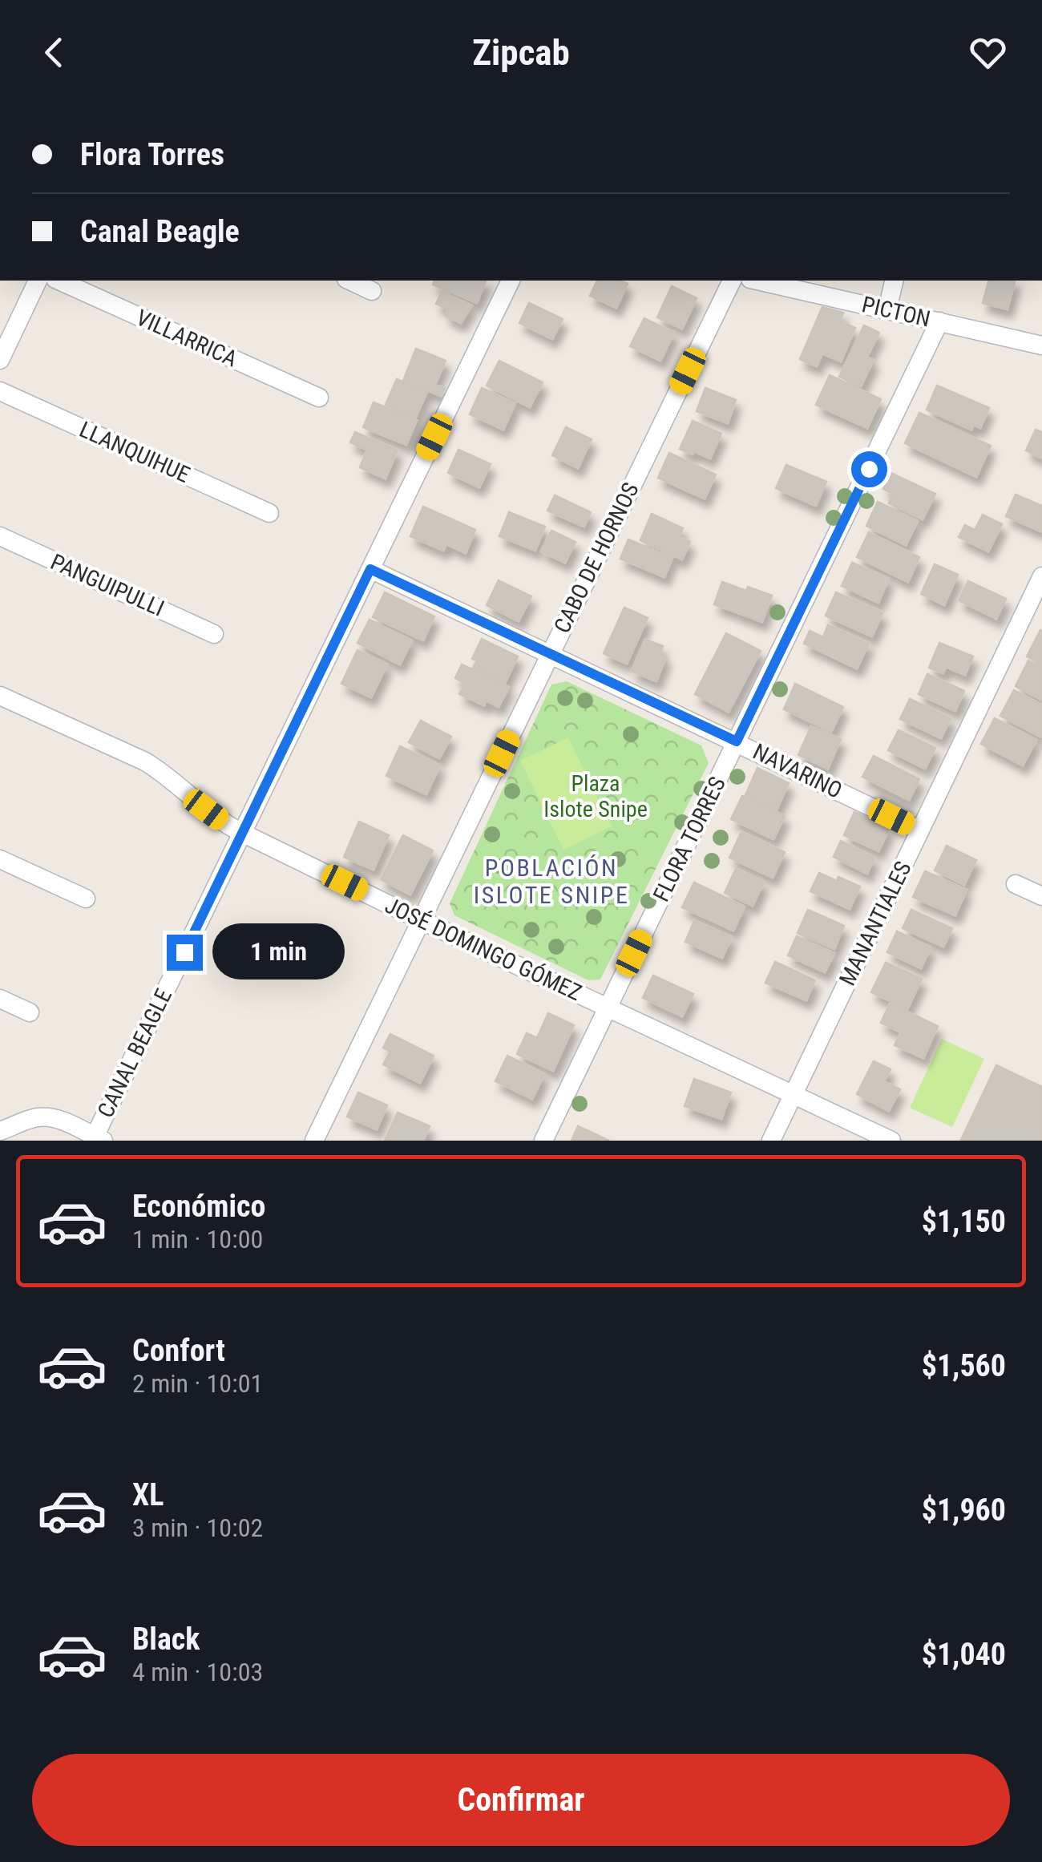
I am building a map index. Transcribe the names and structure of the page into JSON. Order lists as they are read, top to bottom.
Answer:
{
  "streets": {
    "street": [
      "PICTON",
      "VILLARRICA",
      "LLANQUIHUE",
      "CABO DE HORNOS",
      "PANGUIPULLI",
      "NAVARINO",
      "FLORA TORRES",
      "MANANTIALES",
      "JOSÉ DOMINGO GÓMEZ",
      "CANAL BEAGLE"
    ]
  },
  "crossings": [
    ["PICTON", "FLORA TORRES"],
    ["CABO DE HORNOS", "NAVARINO"],
    ["CABO DE HORNOS", "JOSÉ DOMINGO GÓMEZ"],
    ["NAVARINO", "FLORA TORRES"],
    ["NAVARINO", "MANANTIALES"],
    ["NAVARINO", "CANAL BEAGLE"],
    ["FLORA TORRES", "JOSÉ DOMINGO GÓMEZ"],
    ["MANANTIALES", "JOSÉ DOMINGO GÓMEZ"],
    ["JOSÉ DOMINGO GÓMEZ", "CANAL BEAGLE"]
  ],
  "districts": ["POBLACIÓN ISLOTE SNIPE"],
  "parks": ["Plaza Islote Snipe"],
  "page": {
    "header": "Zipcab",
    "banner": ["Flora Torres", "Canal Beagle"],
    "bubble": "1 min",
    "list": [
      {
        "name": "Económico",
        "note": "1 min · 10:00",
        "value": "$1,150"
      },
      {
        "name": "Confort",
        "note": "2 min · 10:01",
        "value": "$1,560"
      },
      {
        "name": "XL",
        "note": "3 min · 10:02",
        "value": "$1,960"
      },
      {
        "name": "Black",
        "note": "4 min · 10:03",
        "value": "$1,040"
      }
    ],
    "buttons": "Confirmar"
  }
}
